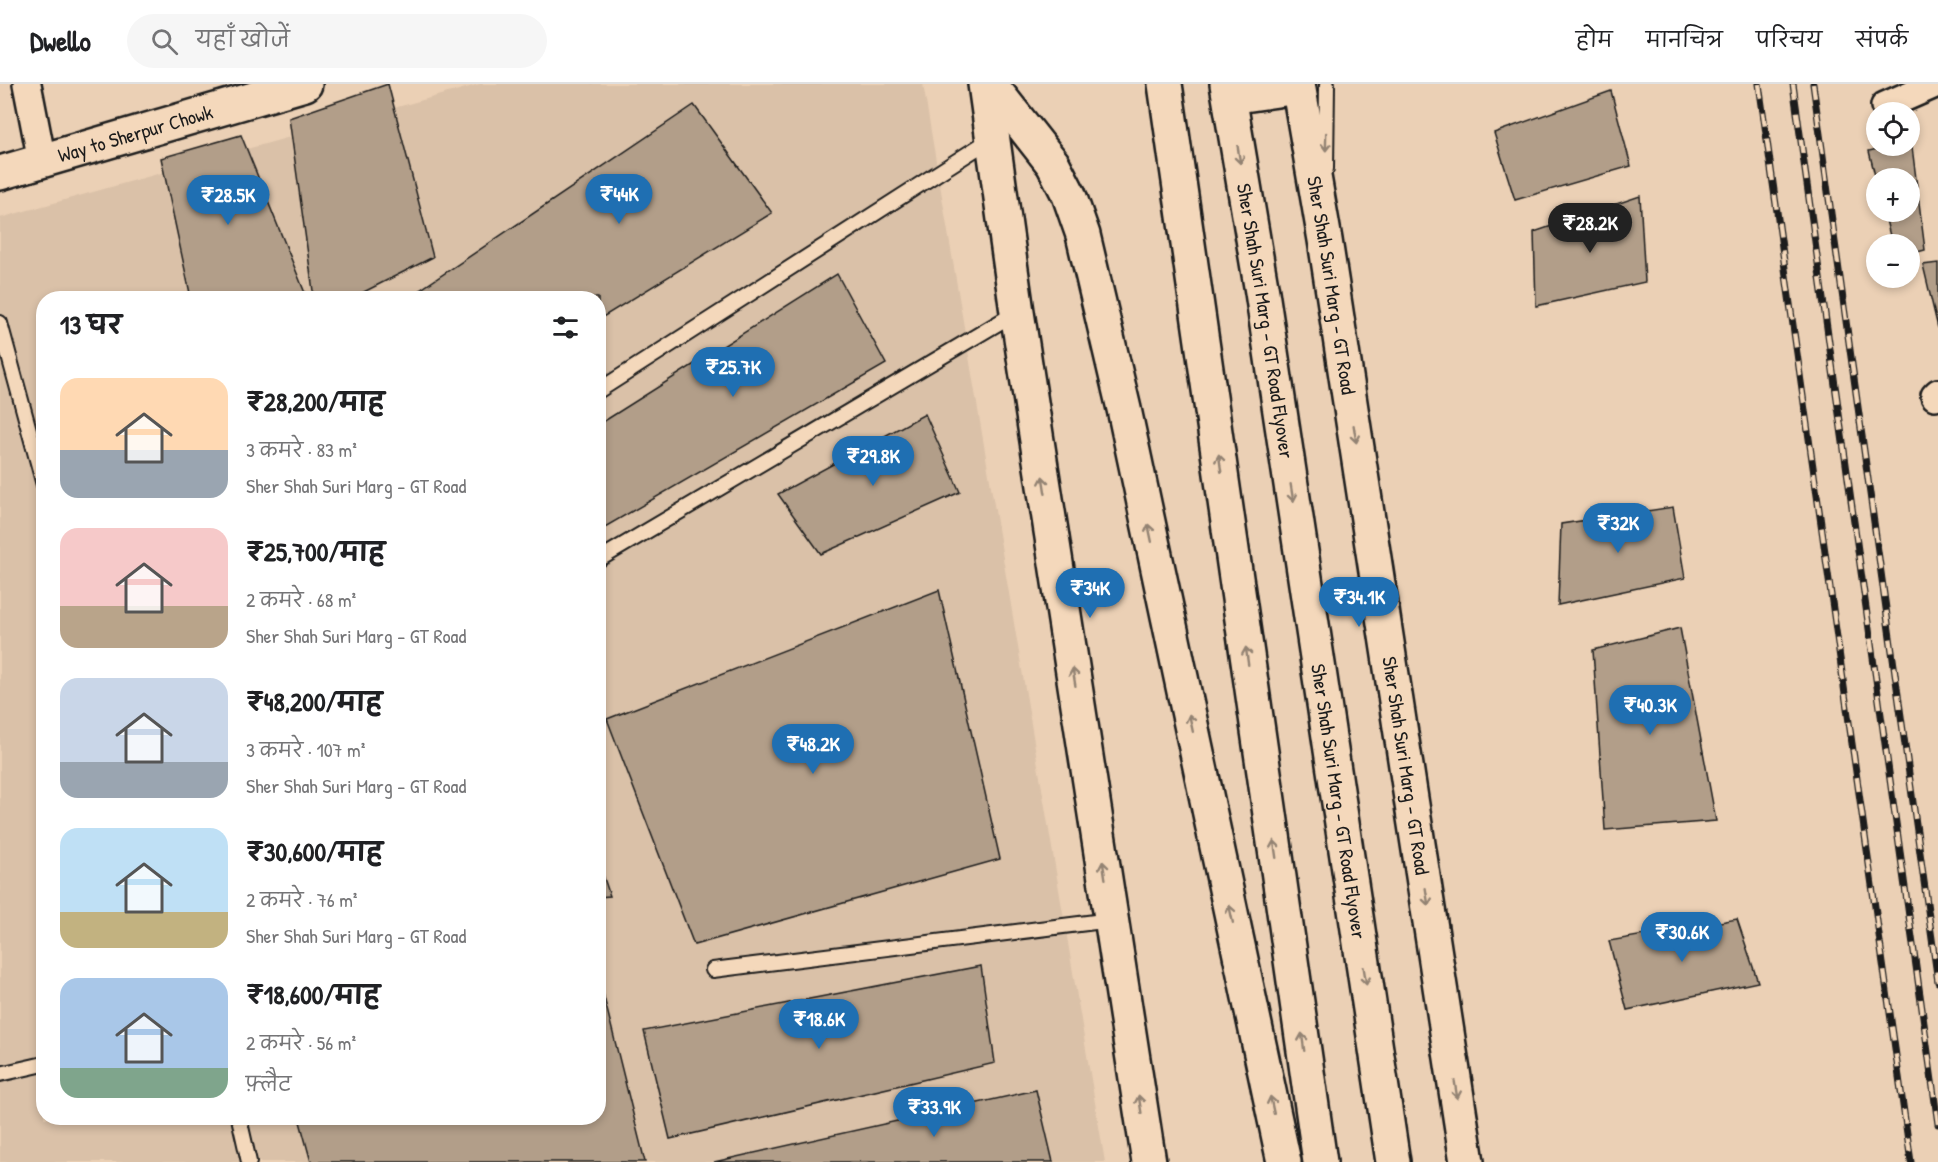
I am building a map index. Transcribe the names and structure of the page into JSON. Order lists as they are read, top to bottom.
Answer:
{
  "streets": {
    "main road": ["Way to Sherpur Chowk", "Sher Shah Suri Marg - GT Road", "Sher Shah Suri Marg - GT Road Flyover"]
  },
  "page": {
    "header": "Dwello",
    "search": "यहाँ खोजें",
    "nav": [
      "होम",
      "मानचित्र",
      "परिचय",
      "संपर्क"
    ],
    "map_buttons": ["+", "−"],
    "price": [
      "₹44K",
      "₹28.5K",
      "₹28.2K",
      "₹25.7K",
      "₹29.8K",
      "₹32K",
      "₹34K",
      "₹34.1K",
      "₹40.3K",
      "₹48.2K",
      "₹30.6K",
      "₹18.6K",
      "₹33.9K"
    ],
    "heading": "13 घर",
    "list": [
      {
        "name": "₹28,200/माह",
        "note": "3 कमरे · 83 m² · Sher Shah Suri Marg - GT Road"
      },
      {
        "name": "₹25,700/माह",
        "note": "2 कमरे · 68 m² · Sher Shah Suri Marg - GT Road"
      },
      {
        "name": "₹48,200/माह",
        "note": "3 कमरे · 107 m² · Sher Shah Suri Marg - GT Road"
      },
      {
        "name": "₹30,600/माह",
        "note": "2 कमरे · 76 m² · Sher Shah Suri Marg - GT Road"
      },
      {
        "name": "₹18,600/माह",
        "note": "2 कमरे · 56 m² · फ़्लैट"
      }
    ]
  }
}
